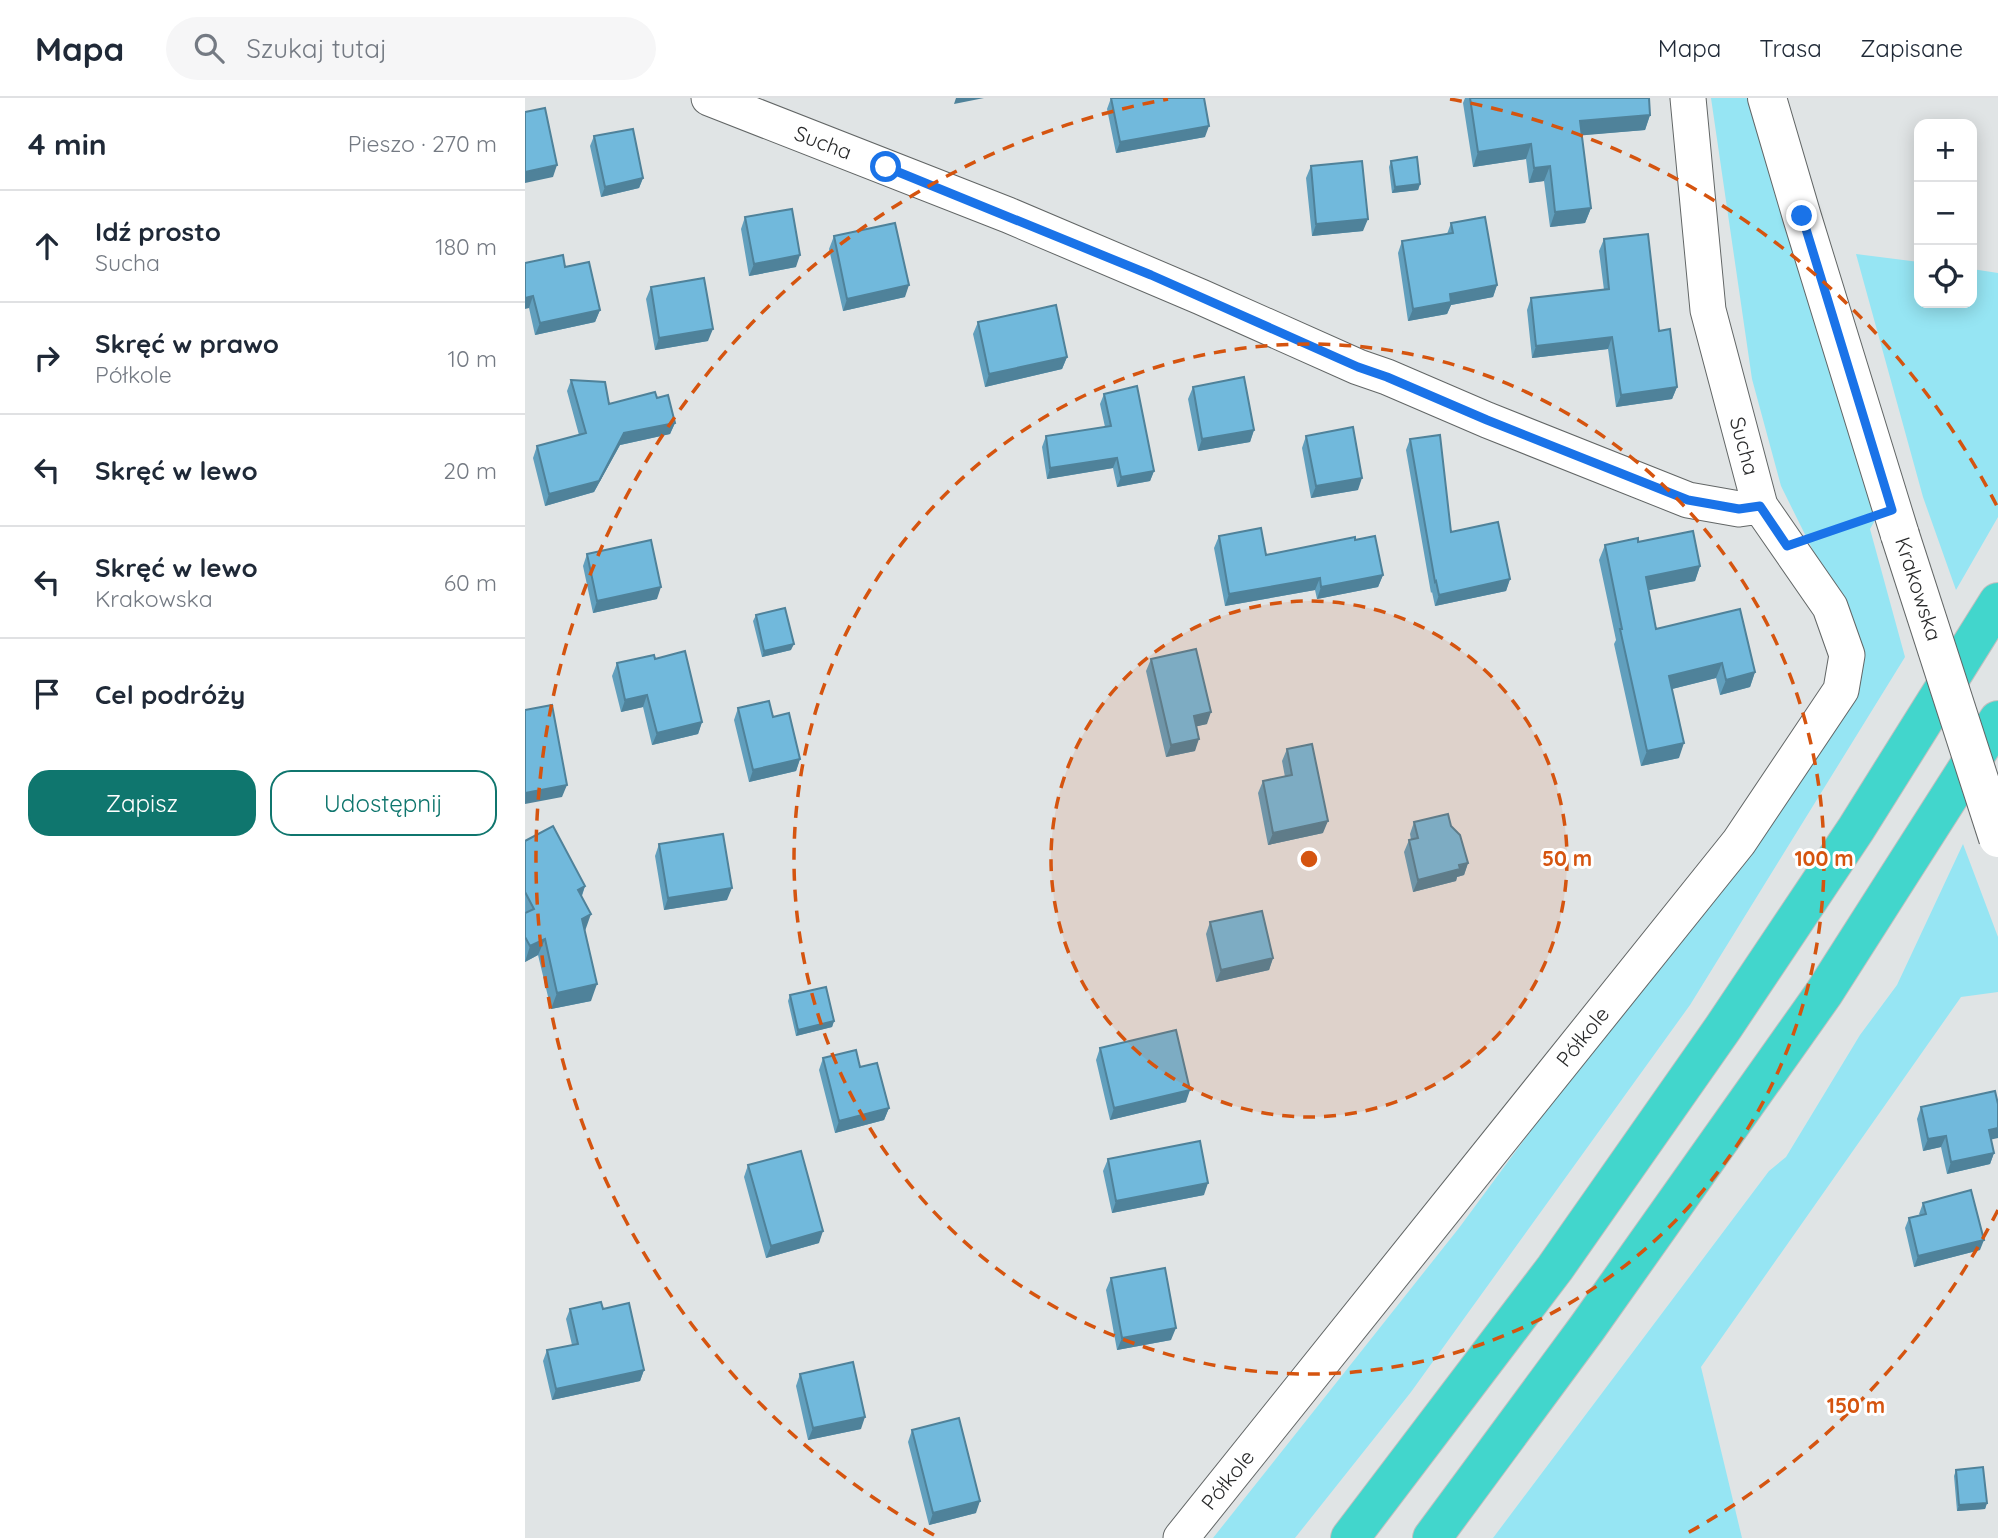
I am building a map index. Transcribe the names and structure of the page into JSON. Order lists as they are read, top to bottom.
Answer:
{
  "streets": {
    "street": ["Sucha", "Krakowska", "Półkole"]
  },
  "crossings": [
    ["Sucha", "Półkole"]
  ],
  "page": {
    "header": "Mapa",
    "search": "Szukaj tutaj",
    "nav": ["Mapa", "Trasa", "Zapisane"],
    "heading": ["4 min", "Pieszo · 270 m"],
    "map_buttons": ["+", "−"],
    "list": [
      ["Idź prosto", "Sucha", "180 m"],
      ["Skręć w prawo", "Półkole", "10 m"],
      ["Skręć w lewo", "20 m"],
      ["Skręć w lewo", "Krakowska", "60 m"],
      "Cel podróży"
    ],
    "buttons": ["Zapisz", "Udostępnij"]
  },
  "rings": ["50 m", "100 m", "150 m"]
}
